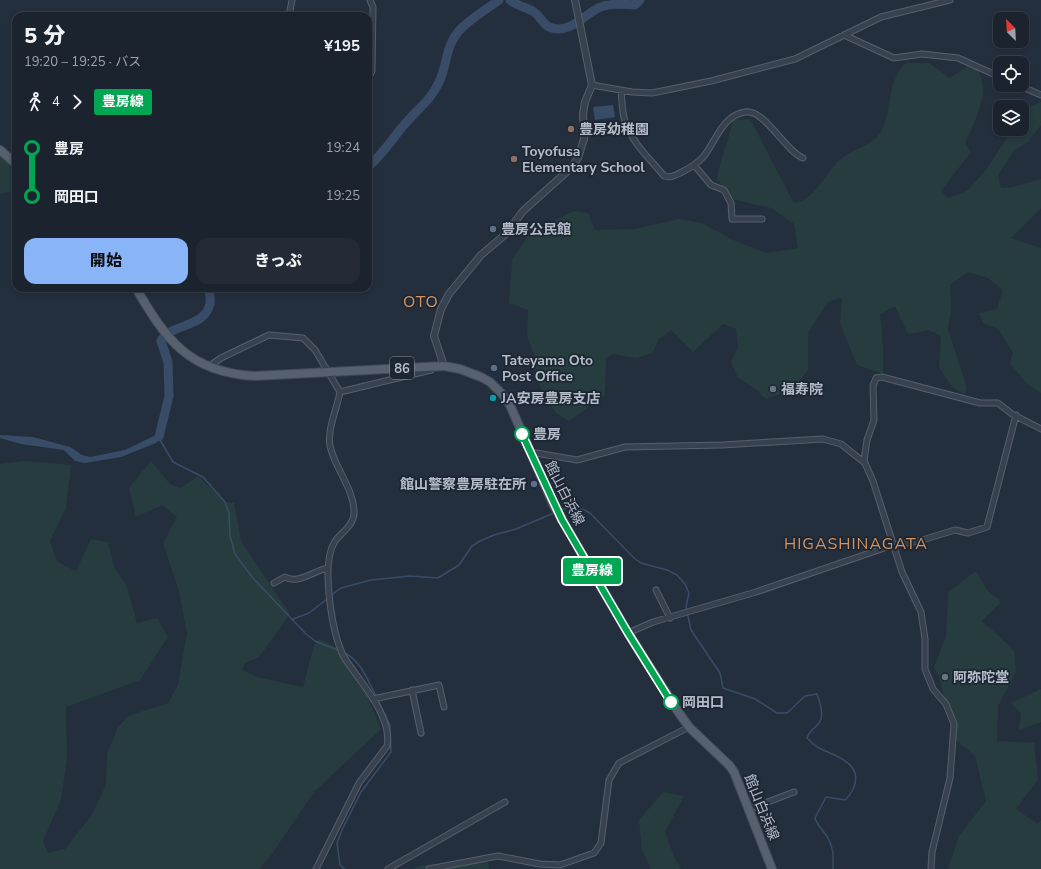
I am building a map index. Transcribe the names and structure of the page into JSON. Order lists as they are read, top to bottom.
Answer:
{
  "streets": {
    "main road": ["86", "館山白浜線"]
  },
  "districts": ["OTO", "HIGASHINAGATA"],
  "places": [
    "豊房幼稚園",
    "Toyofusa Elementary School",
    "豊房公民館",
    "Tateyama Oto Post Office",
    "福寿院",
    "JA安房豊房支店",
    "豊房",
    "館山警察豊房駐在所",
    "阿弥陀堂",
    "岡田口"
  ],
  "lines": ["bus line 豊房線"],
  "north": "top left",
  "page": {
    "on_map": "豊房線",
    "heading": ["5 分", "19:20 – 19:25 · バス", "¥195"],
    "legs": ["4", "豊房線"],
    "list": [
      {
        "name": "豊房",
        "value": "19:24"
      },
      {
        "name": "岡田口",
        "value": "19:25"
      }
    ],
    "buttons": ["開始", "きっぷ"]
  }
}
